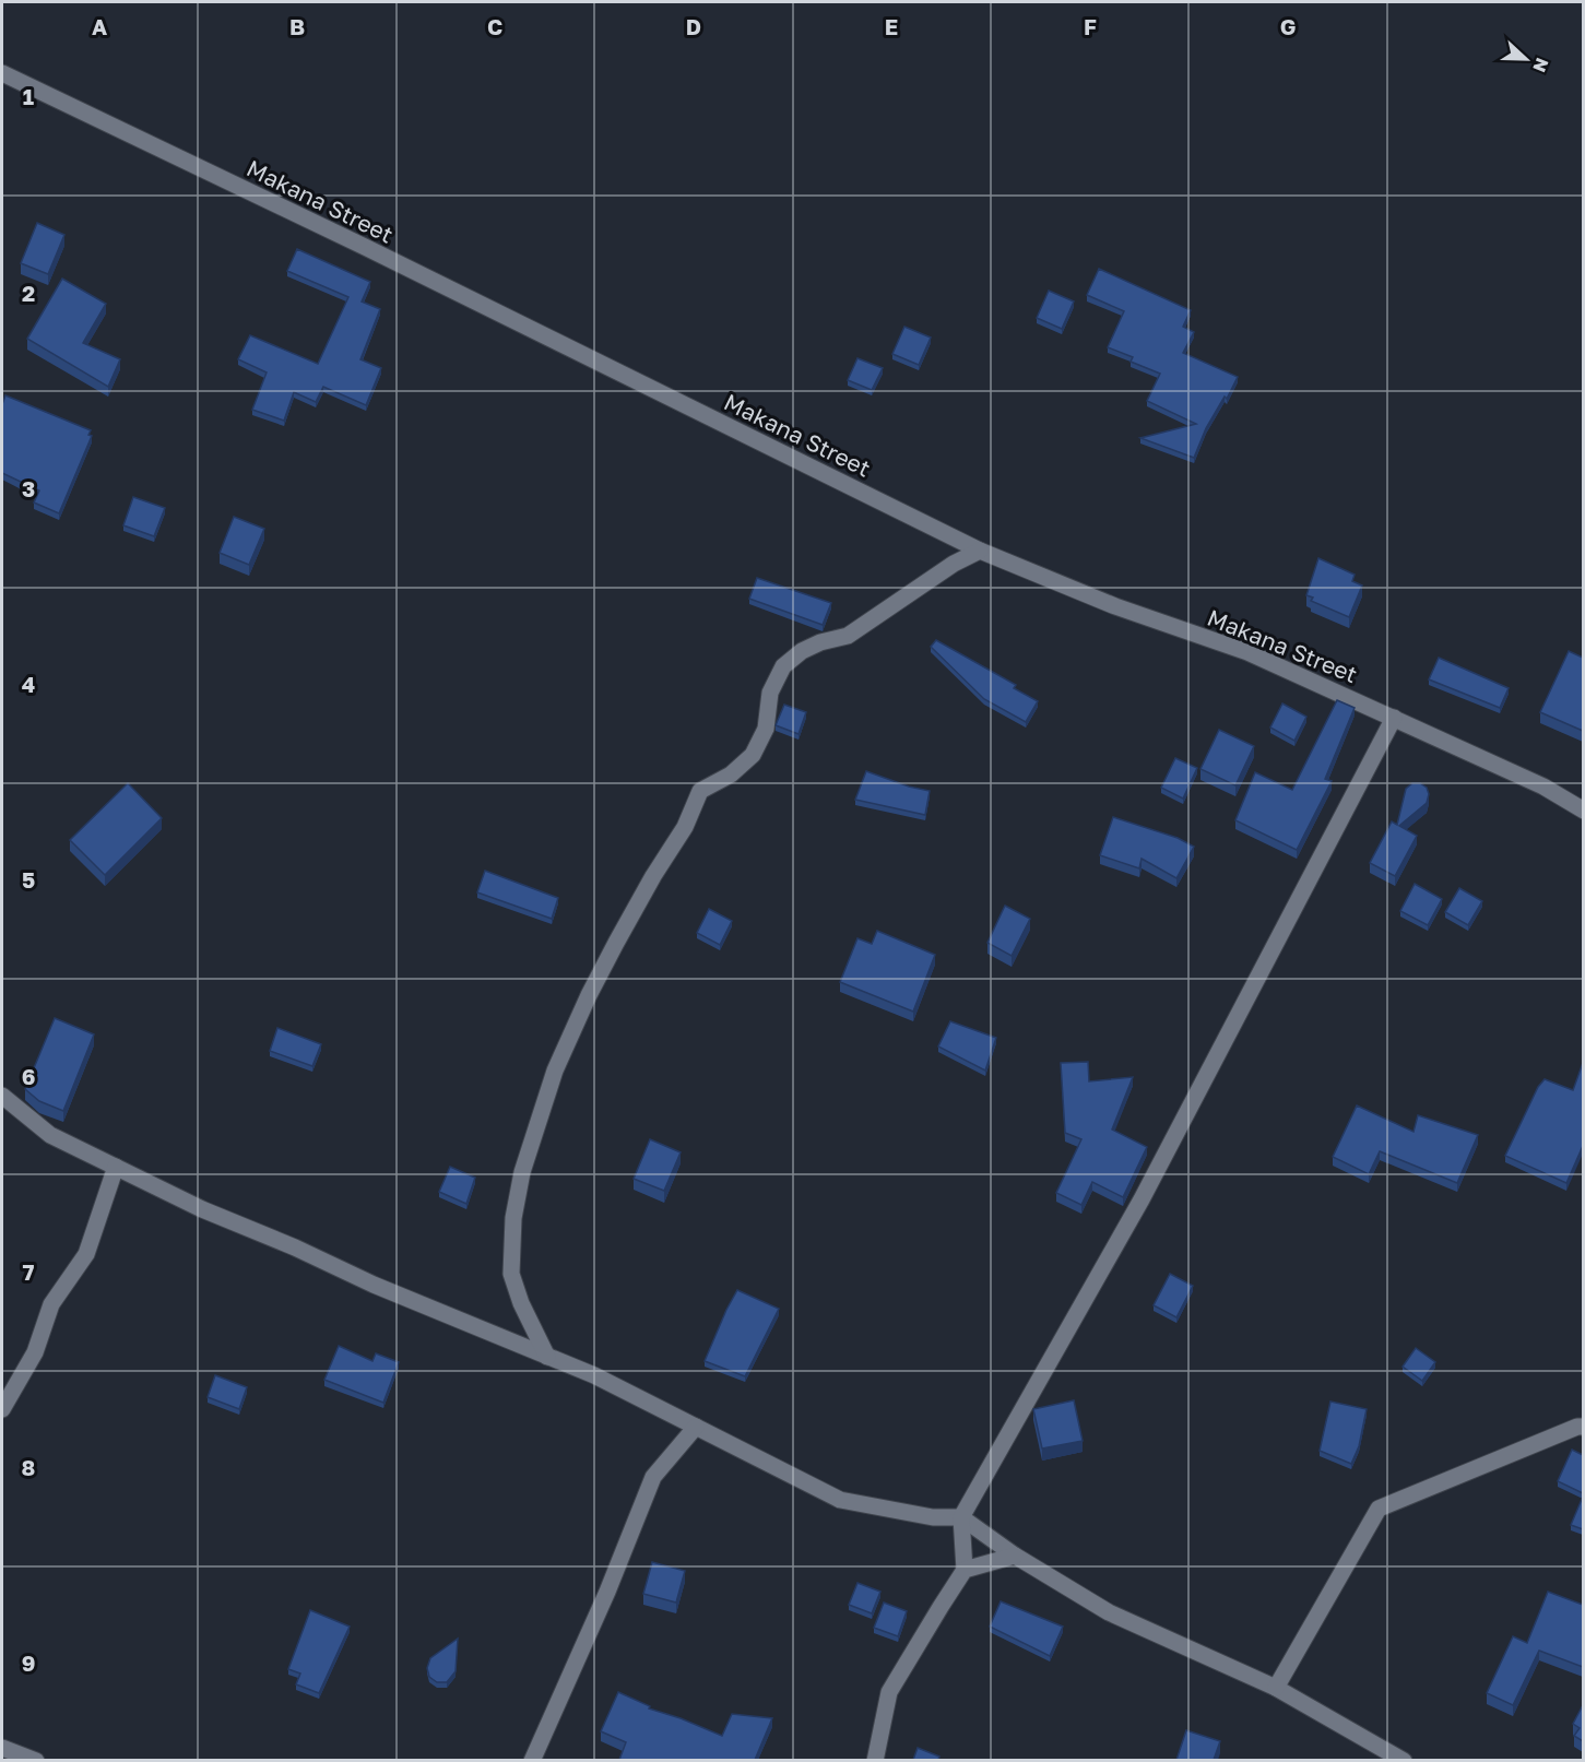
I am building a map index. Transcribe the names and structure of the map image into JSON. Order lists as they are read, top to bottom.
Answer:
{
  "streets": {
    "street": ["Makana Street"]
  },
  "north": "right",
  "grid": {
    "columns": [
      "A",
      "B",
      "C",
      "D",
      "E",
      "F",
      "G"
    ],
    "rows": [
      "1",
      "2",
      "3",
      "4",
      "5",
      "6",
      "7",
      "8",
      "9"
    ]
  }
}
